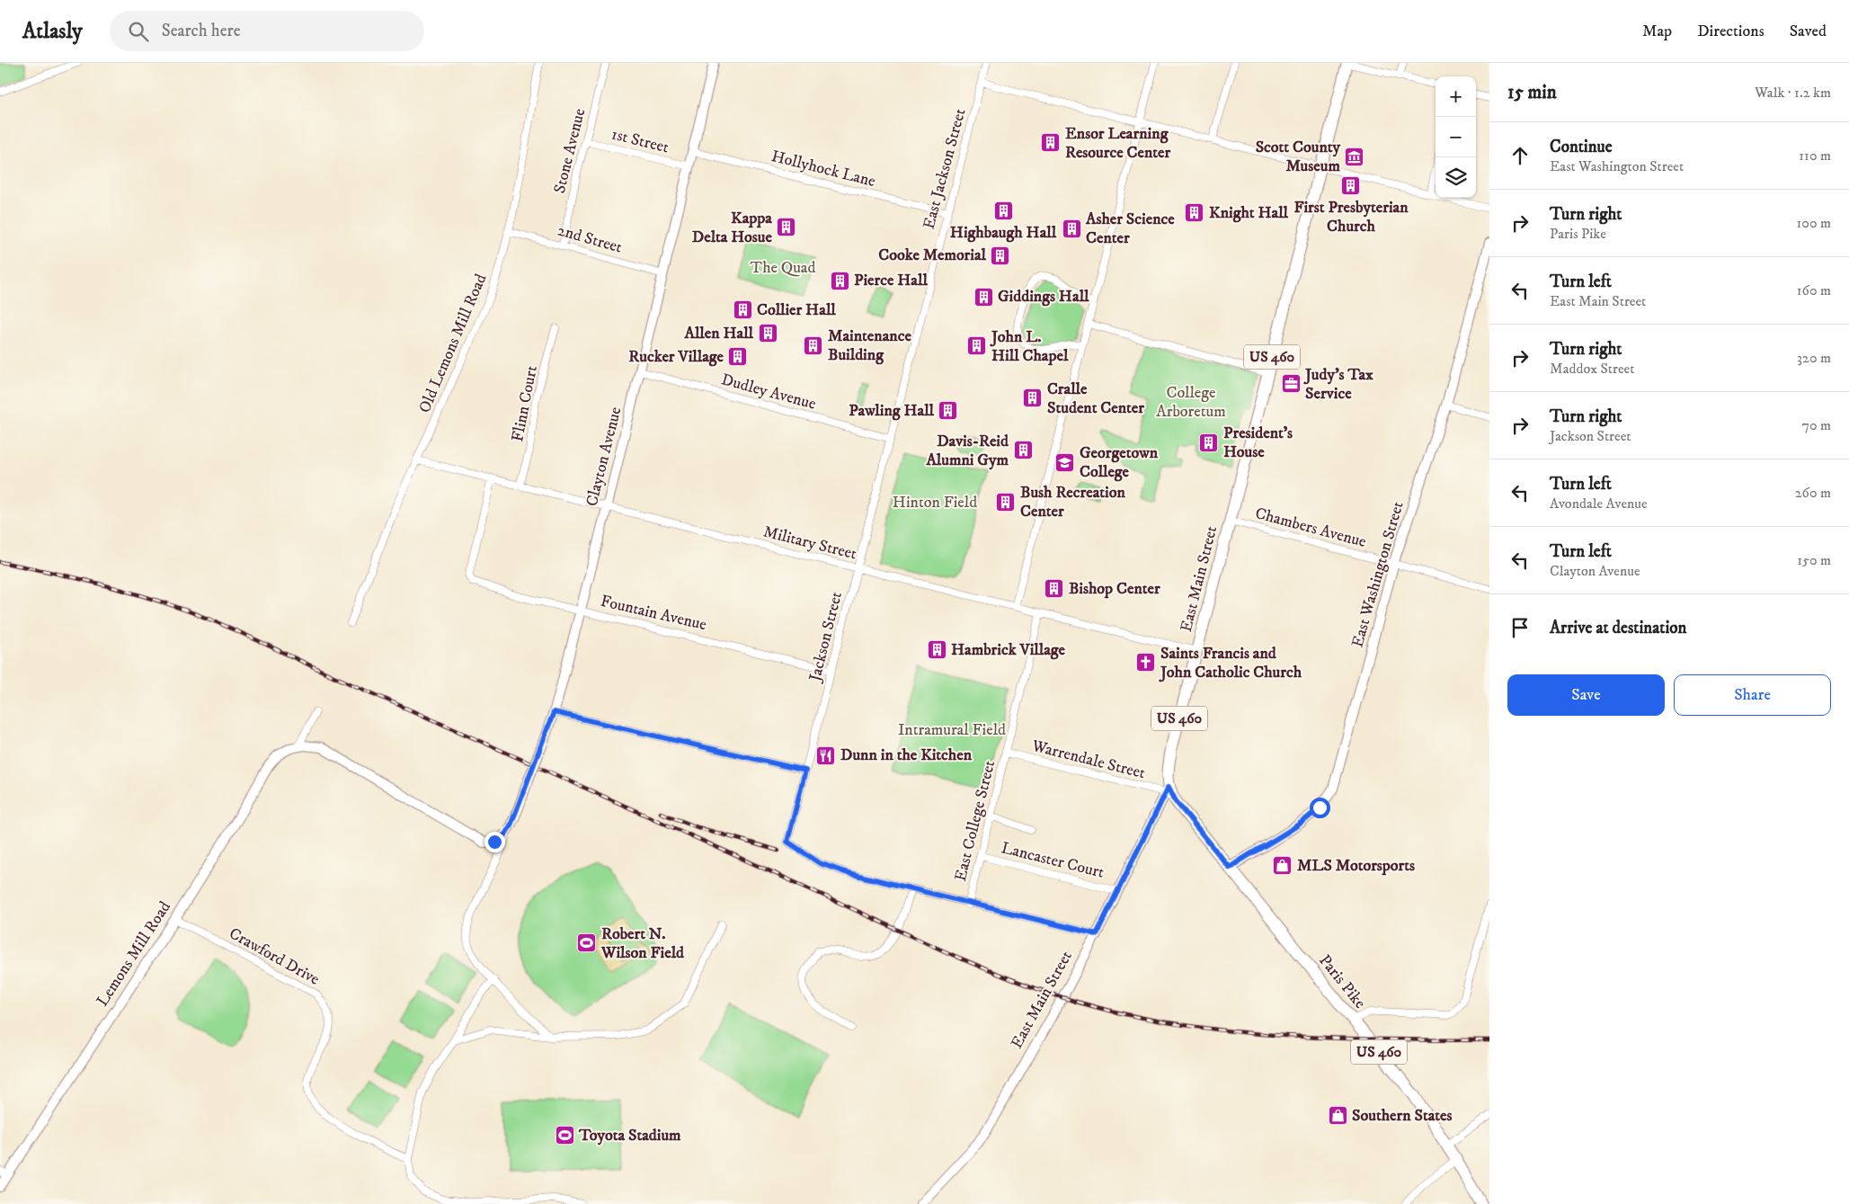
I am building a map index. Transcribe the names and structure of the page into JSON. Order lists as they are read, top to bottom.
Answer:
{
  "streets": {
    "main road": ["US 460", "East Main Street", "Paris Pike"],
    "street": [
      "1st Street",
      "Stone Avenue",
      "Hollyhock Lane",
      "East Jackson Street",
      "2nd Street",
      "Old Lemons Mill Road",
      "Dudley Avenue",
      "Flinn Court",
      "Clayton Avenue",
      "Chambers Avenue",
      "Military Street",
      "East Washington Street",
      "Fountain Avenue",
      "Jackson Street",
      "Warrendale Street",
      "East College Street",
      "Lancaster Court",
      "Lemons Mill Road",
      "Crawford Drive"
    ]
  },
  "crossings": [
    ["1st Street", "Stone Avenue"],
    ["1st Street", "Clayton Avenue"],
    ["Stone Avenue", "2nd Street"],
    ["Hollyhock Lane", "East Jackson Street"],
    ["Hollyhock Lane", "Clayton Avenue"],
    ["East Jackson Street", "Dudley Avenue"],
    ["East Jackson Street", "Jackson Street"],
    ["2nd Street", "Old Lemons Mill Road"],
    ["2nd Street", "Clayton Avenue"],
    ["Old Lemons Mill Road", "Military Street"],
    ["Dudley Avenue", "Clayton Avenue"],
    ["Dudley Avenue", "Jackson Street"],
    ["Flinn Court", "Military Street"],
    ["Clayton Avenue", "Military Street"],
    ["Clayton Avenue", "Fountain Avenue"],
    ["Chambers Avenue", "East Washington Street"],
    ["Chambers Avenue", "East Main Street"],
    ["Military Street", "East Main Street"],
    ["Military Street", "Fountain Avenue"],
    ["Military Street", "Jackson Street"],
    ["Military Street", "East College Street"],
    ["East Washington Street", "Paris Pike"],
    ["East Main Street", "Warrendale Street"],
    ["East Main Street", "Lancaster Court"],
    ["East Main Street", "Paris Pike"],
    ["Fountain Avenue", "Jackson Street"],
    ["Warrendale Street", "East College Street"],
    ["Warrendale Street", "Paris Pike"],
    ["East College Street", "Lancaster Court"],
    ["Lemons Mill Road", "Crawford Drive"]
  ],
  "parks": [
    "The Quad",
    "College Arboretum",
    "Hinton Field",
    "Intramural Field"
  ],
  "places": {
    "building": [
      "Ensor Learning Resource Center",
      "First Presbyterian Church",
      "Highbaugh Hall",
      "Knight Hall",
      "Kappa Delta Hosue",
      "Asher Science Center",
      "Cooke Memorial",
      "Pierce Hall",
      "Giddings Hall",
      "Collier Hall",
      "Allen Hall",
      "Maintenance Building",
      "John L. Hill Chapel",
      "Rucker Village",
      "Cralle Student Center",
      "Pawling Hall",
      "President's House",
      "Davis-Reid Alumni Gym",
      "Bush Recreation Center",
      "Bishop Center",
      "Hambrick Village"
    ],
    "museum": ["Scott County Museum"],
    "office": ["Judy's Tax Service"],
    "school or university": ["Georgetown College"],
    "church": ["Saints Francis and John Catholic Church"],
    "restaurant": ["Dunn in the Kitchen"],
    "shop": ["MLS Motorsports", "Southern States"],
    "sports": ["Robert N. Wilson Field", "Toyota Stadium"]
  },
  "page": {
    "header": "Atlasly",
    "search": "Search here",
    "nav": ["Map", "Directions", "Saved"],
    "heading": ["15 min", "Walk · 1.2 km"],
    "map_buttons": ["+", "−"],
    "list": [
      ["Continue", "East Washington Street", "110 m"],
      ["Turn right", "Paris Pike", "100 m"],
      ["Turn left", "East Main Street", "160 m"],
      ["Turn right", "Maddox Street", "320 m"],
      ["Turn right", "Jackson Street", "70 m"],
      ["Turn left", "Avondale Avenue", "260 m"],
      ["Turn left", "Clayton Avenue", "150 m"],
      "Arrive at destination"
    ],
    "buttons": ["Save", "Share"]
  }
}
